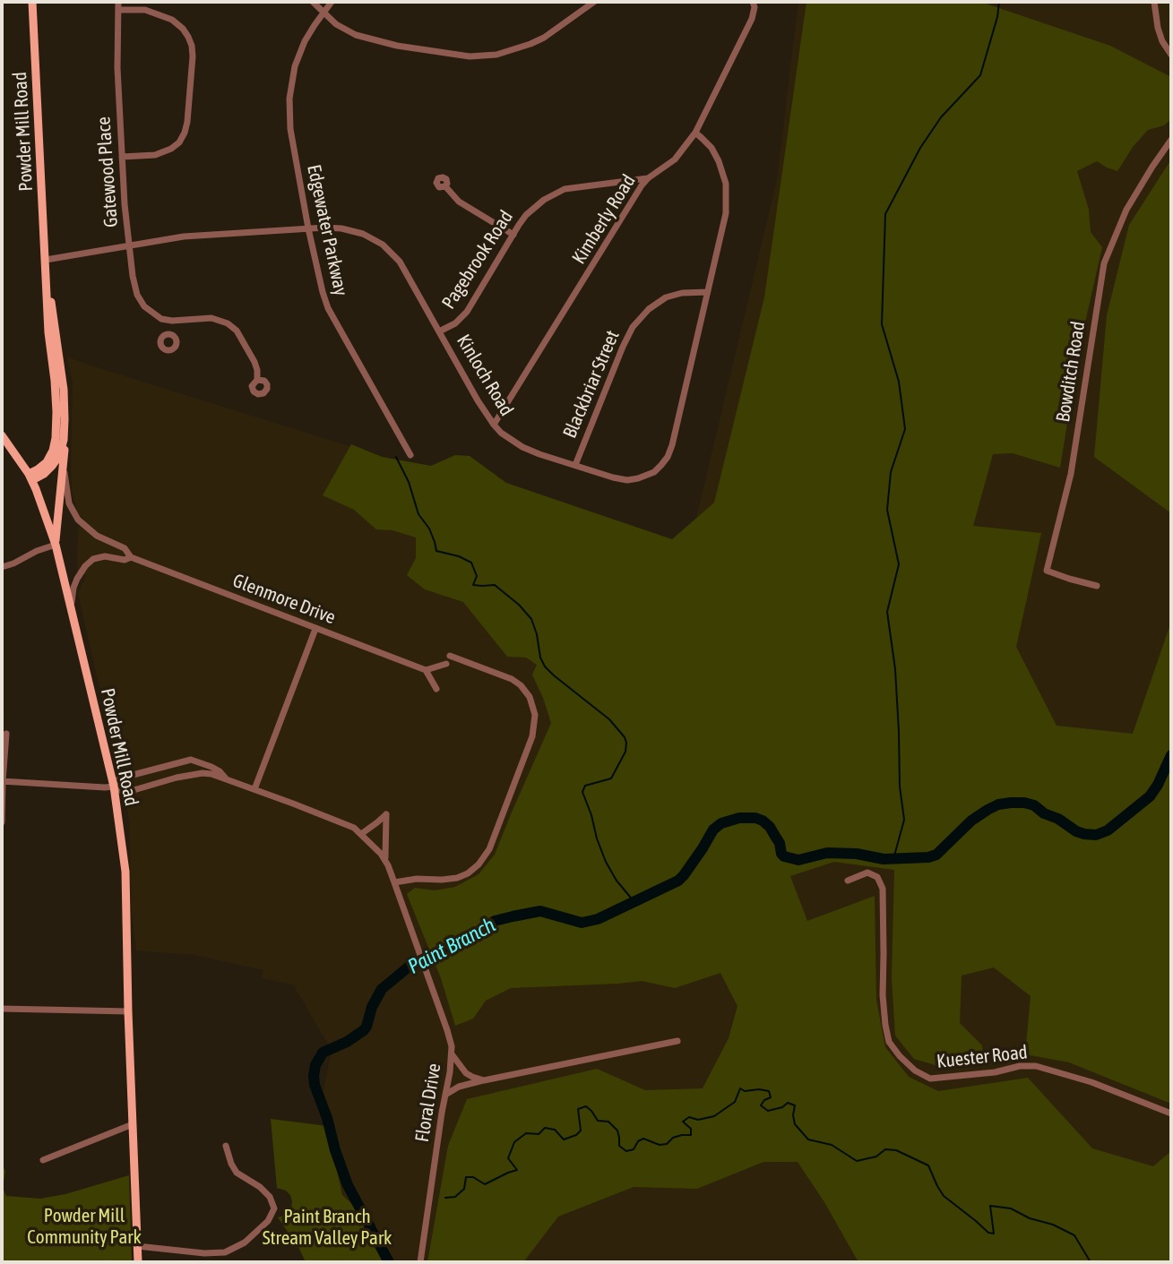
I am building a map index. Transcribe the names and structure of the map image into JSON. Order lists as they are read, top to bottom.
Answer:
{
  "streets": {
    "main road": ["Powder Mill Road"],
    "street": [
      "Gatewood Place",
      "Kimberly Road",
      "Edgewater Parkway",
      "Pagebrook Road",
      "Bowditch Road",
      "Kinloch Road",
      "Blackbriar Street",
      "Glenmore Drive",
      "Kuester Road",
      "Floral Drive"
    ]
  },
  "crossings": [
    ["Powder Mill Road", "Kinloch Road"],
    ["Powder Mill Road", "Floral Drive"],
    ["Gatewood Place", "Kinloch Road"],
    ["Kimberly Road", "Pagebrook Road"],
    ["Kimberly Road", "Kinloch Road"],
    ["Edgewater Parkway", "Kinloch Road"],
    ["Pagebrook Road", "Kinloch Road"],
    ["Kinloch Road", "Blackbriar Street"]
  ],
  "water": ["Paint Branch"],
  "parks": ["Powder Mill Community Park", "Paint Branch Stream Valley Park"]
}
